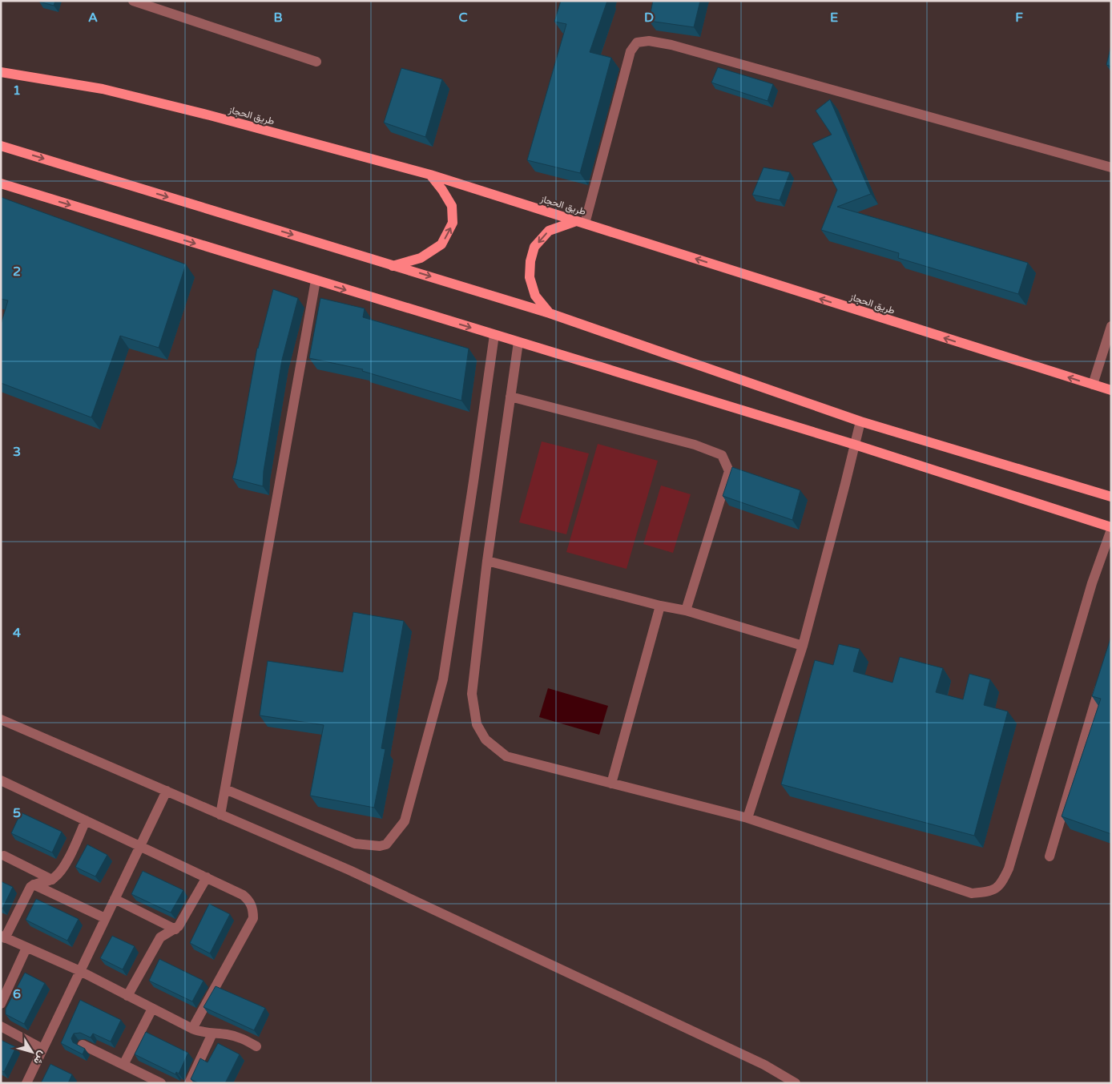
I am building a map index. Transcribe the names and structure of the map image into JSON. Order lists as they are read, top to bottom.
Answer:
{
  "streets": {
    "main road": ["طريق الحجاز"]
  },
  "one_way": ["طريق الحجاز"],
  "north": "bottom right",
  "grid": {
    "columns": [
      "A",
      "B",
      "C",
      "D",
      "E",
      "F"
    ],
    "rows": [
      "1",
      "2",
      "3",
      "4",
      "5",
      "6"
    ]
  }
}
